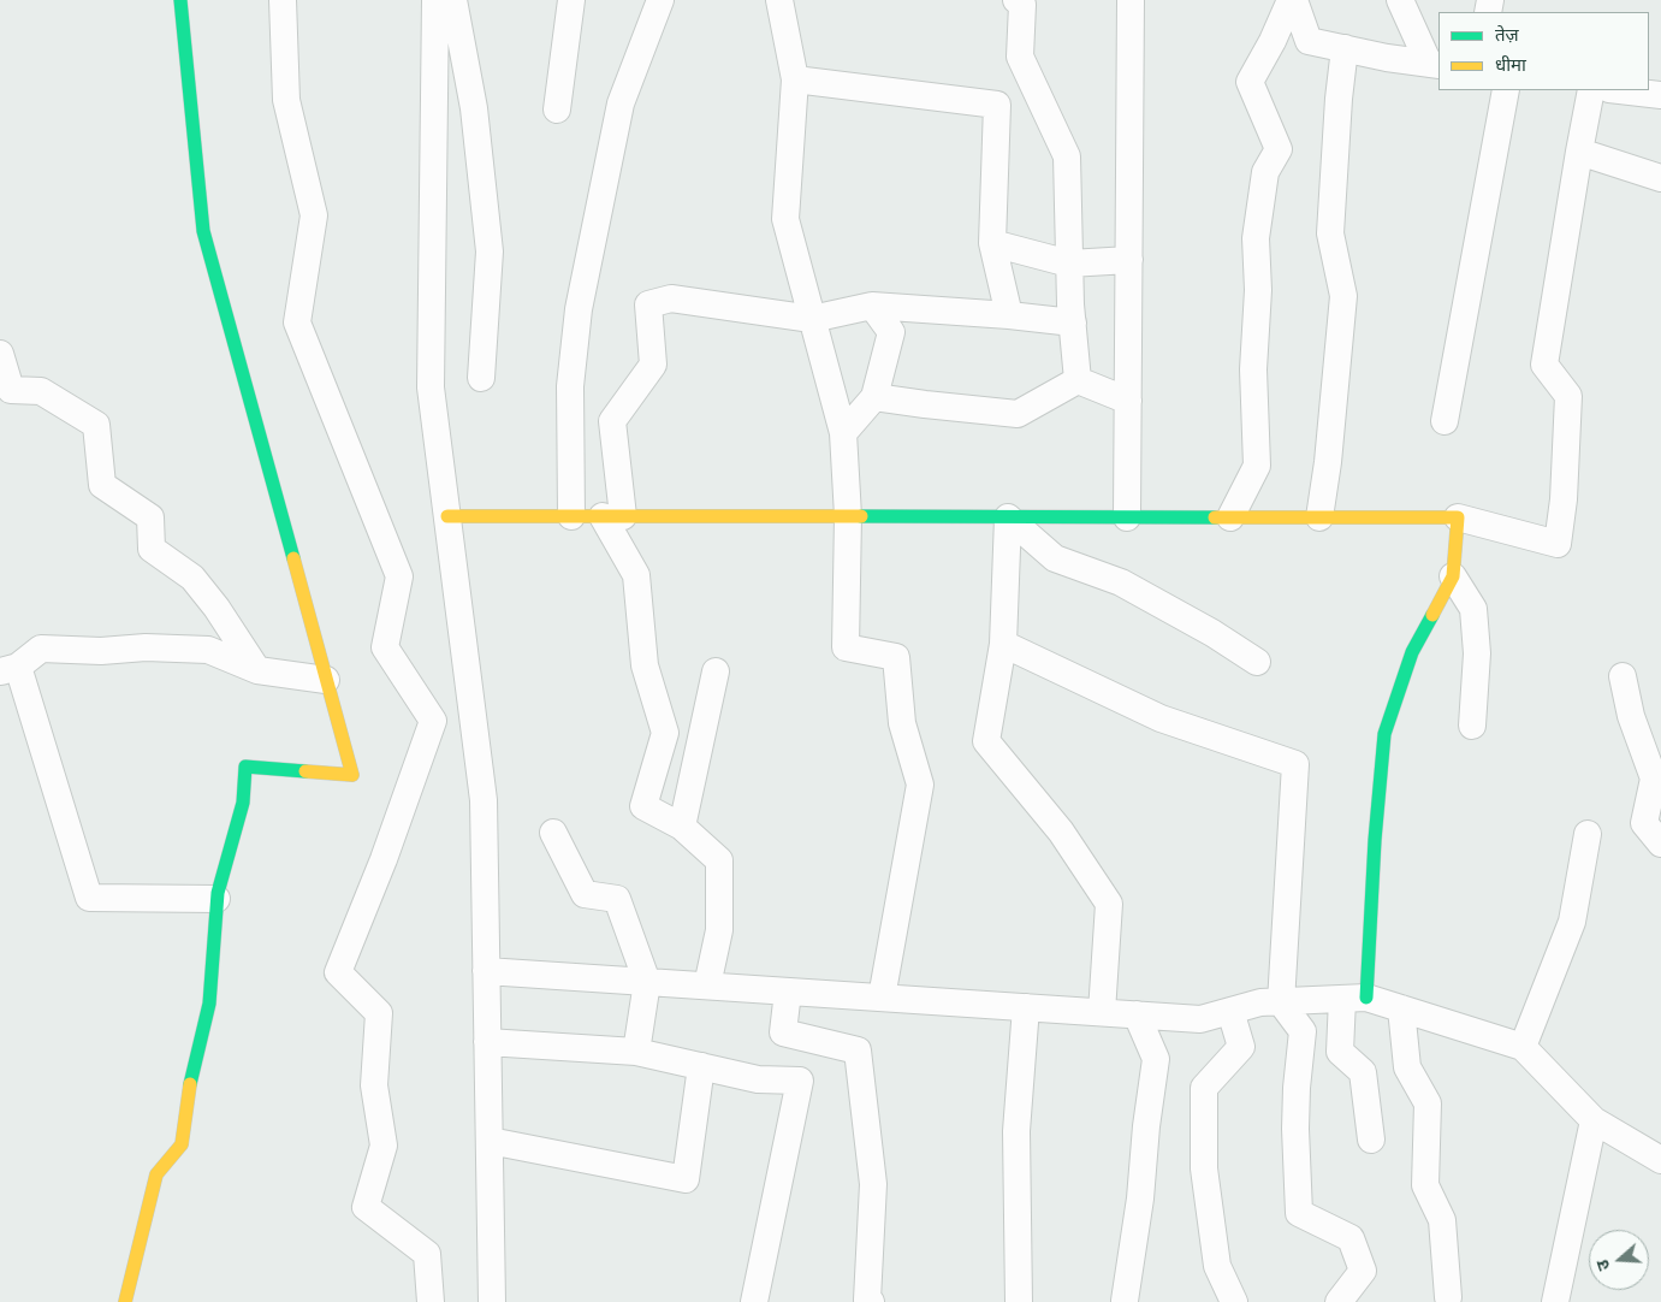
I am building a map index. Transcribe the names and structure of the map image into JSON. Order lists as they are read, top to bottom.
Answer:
{
  "legend": ["तेज़", "धीमा"],
  "north": "left"
}
